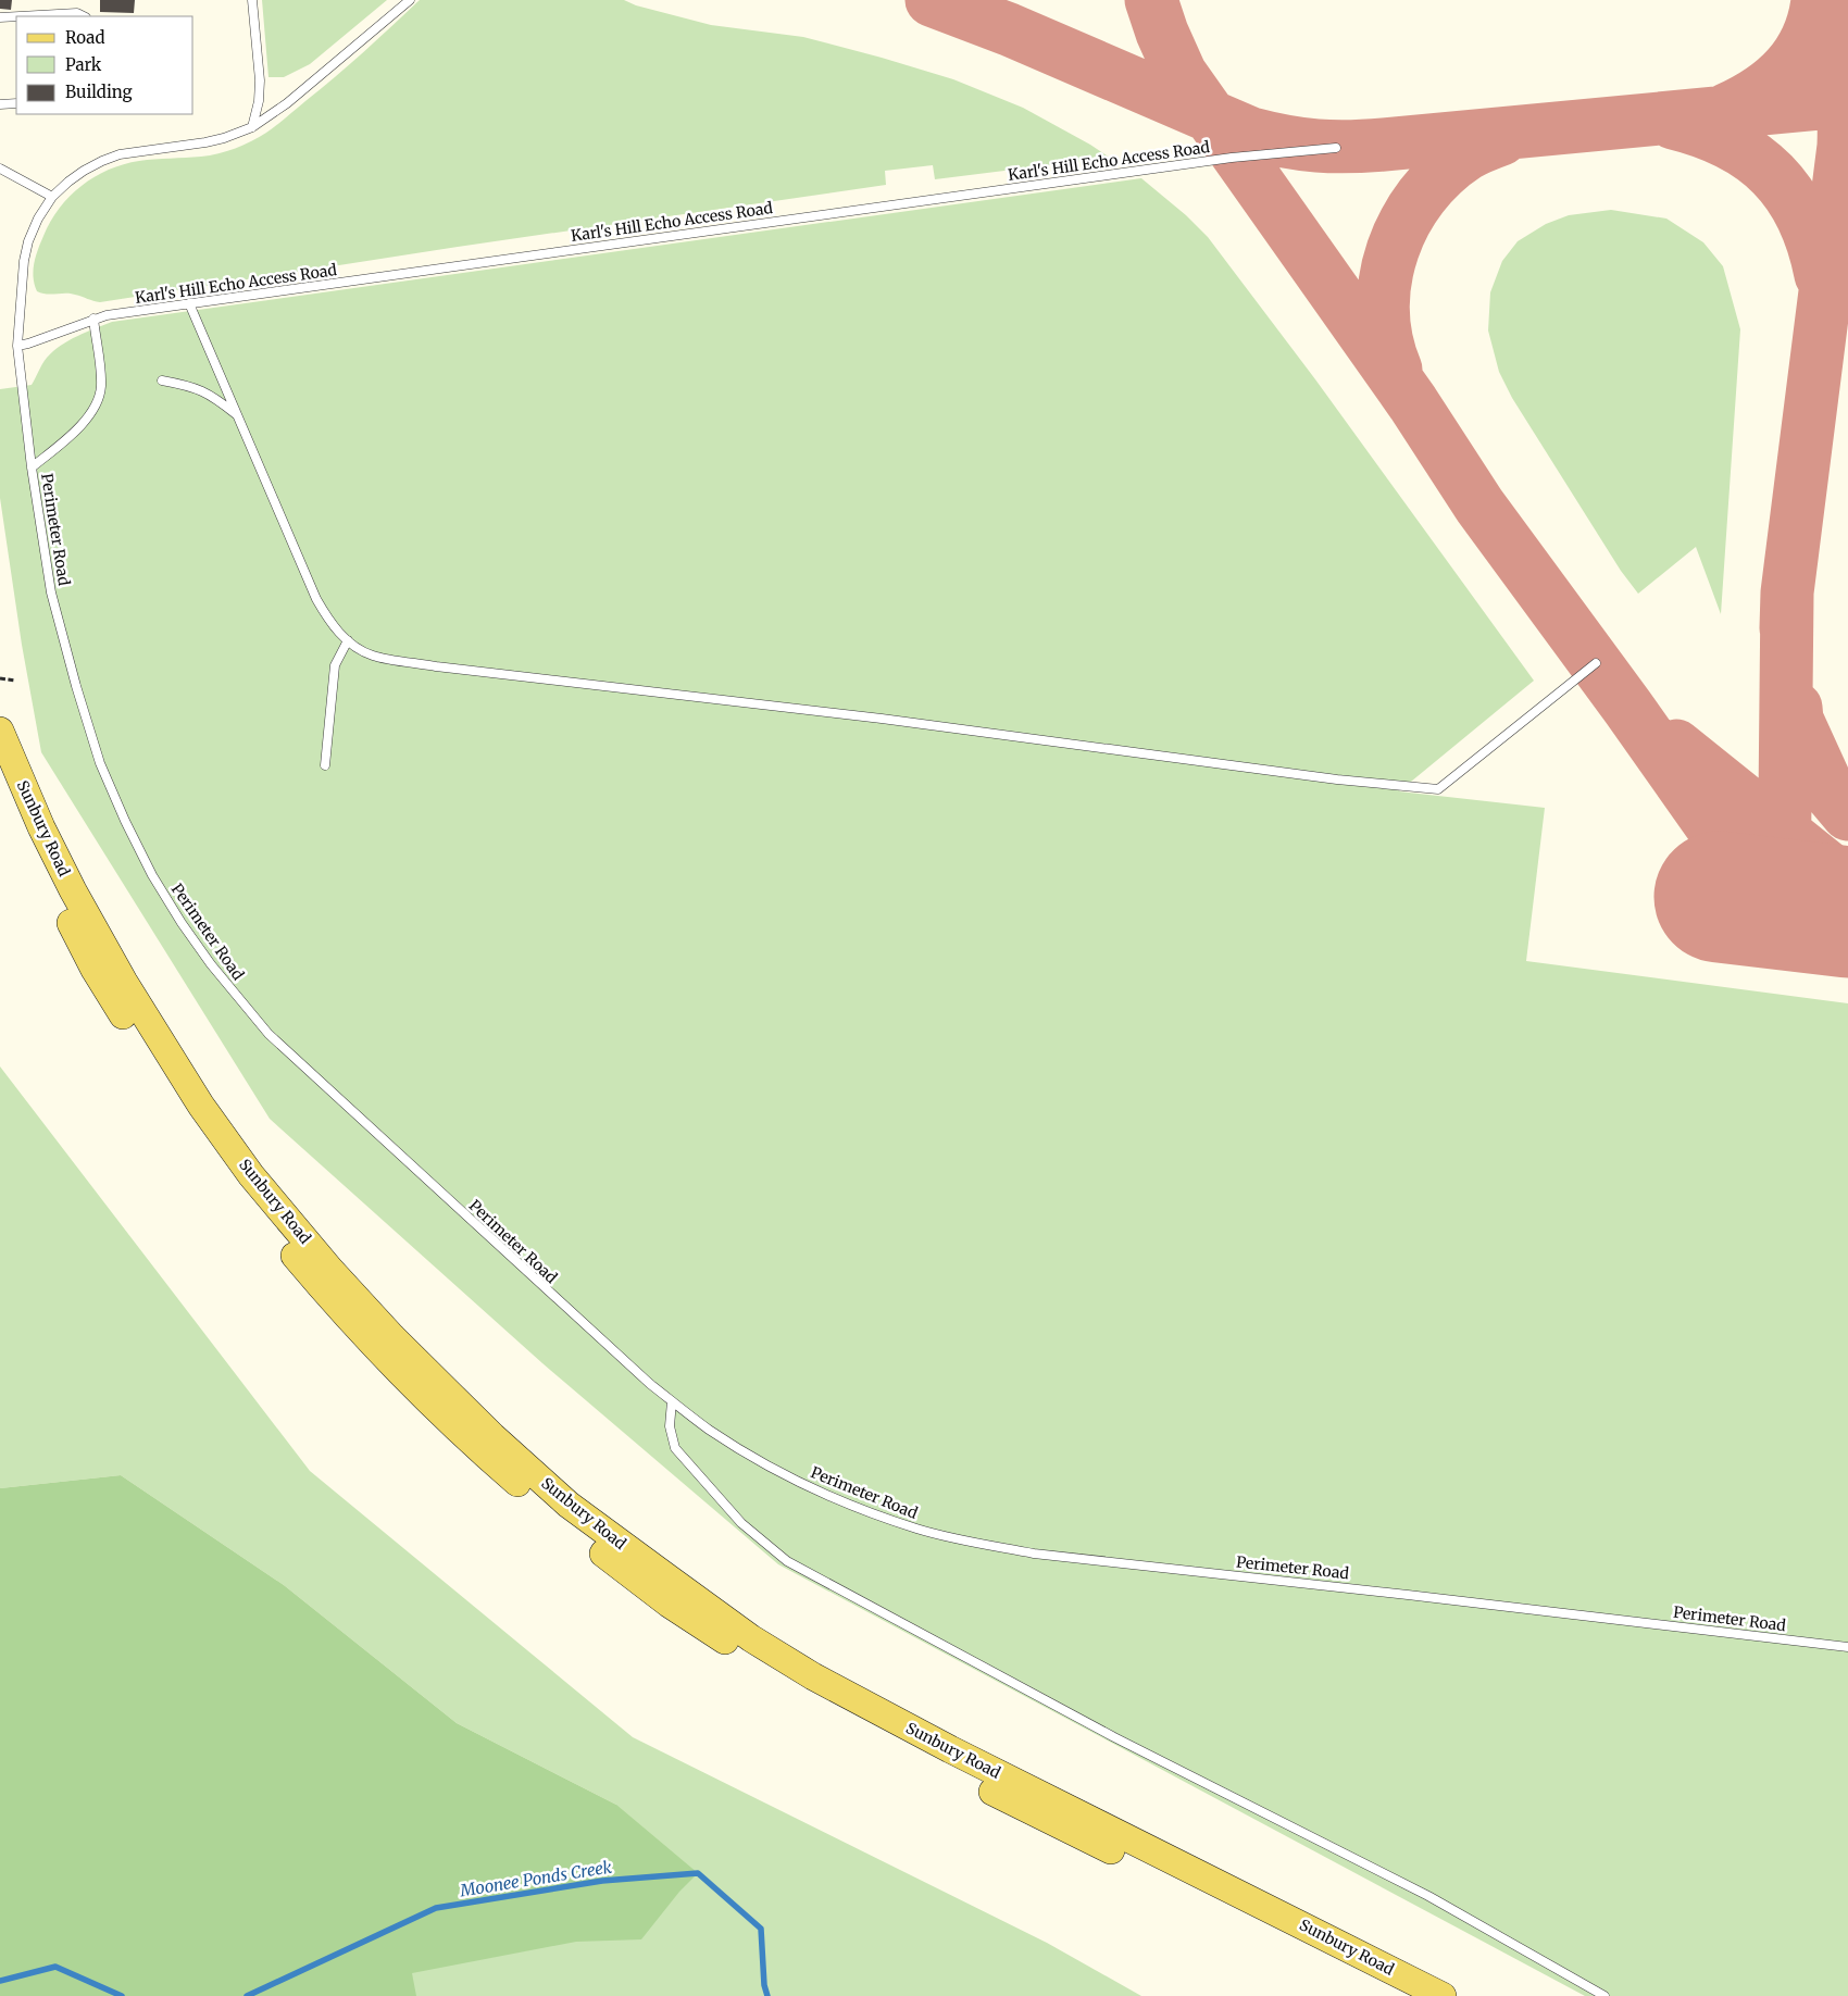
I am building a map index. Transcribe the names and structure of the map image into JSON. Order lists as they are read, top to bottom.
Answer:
{
  "streets": {
    "main road": ["Sunbury Road"],
    "lane": ["Karl's Hill Echo Access Road", "Perimeter Road"]
  },
  "crossings": [
    ["Karl's Hill Echo Access Road", "Perimeter Road"]
  ],
  "water": ["Moonee Ponds Creek"],
  "legend": ["Road", "Park", "Building"]
}
